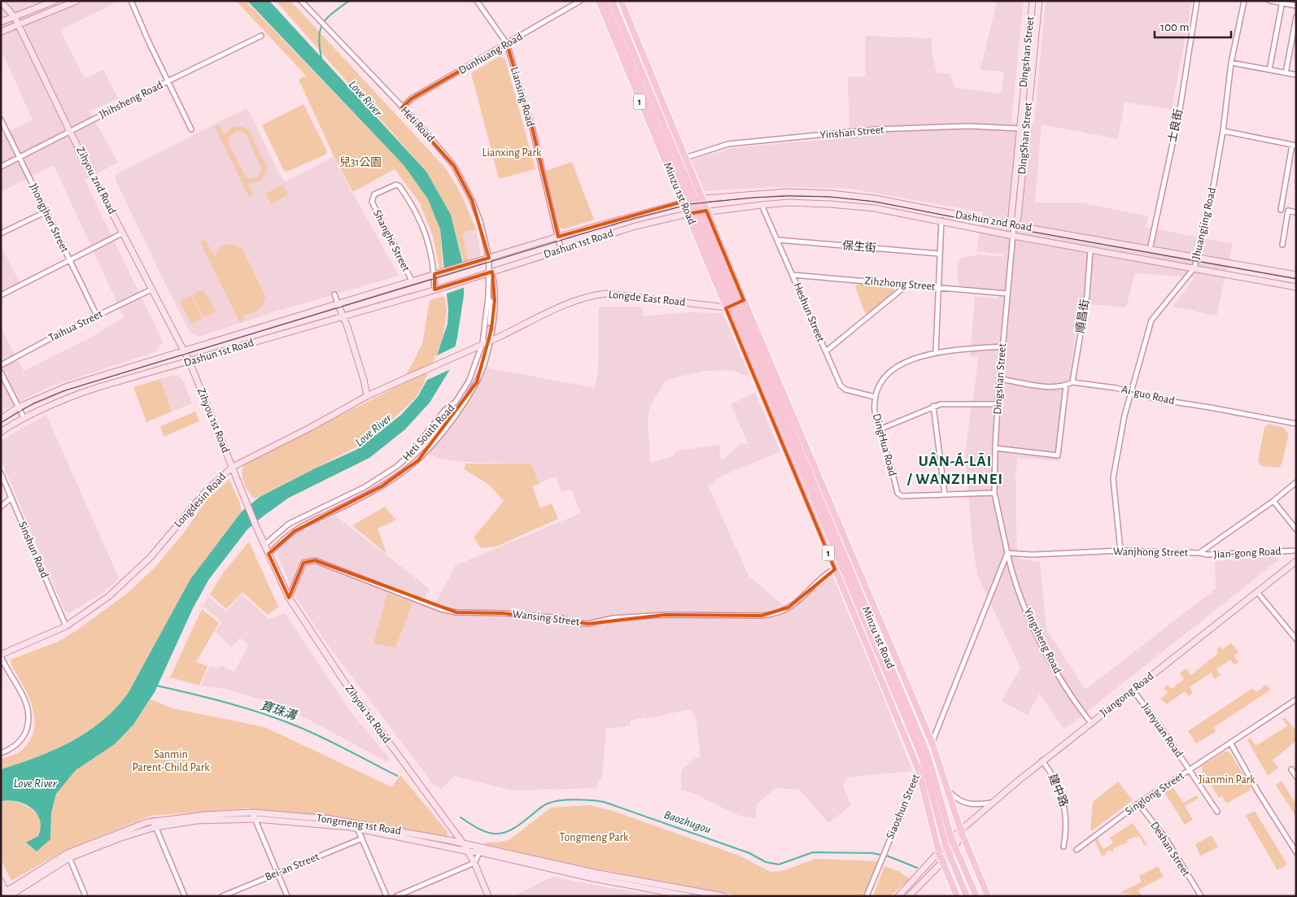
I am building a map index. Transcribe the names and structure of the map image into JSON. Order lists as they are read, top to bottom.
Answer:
{
  "streets": {
    "main road": ["1", "Minzu 1st Road"],
    "street": [
      "Dingshan Street",
      "Dunhuang Road",
      "Liansing Road",
      "Jhihsheng Road",
      "Heti Road",
      "士良街",
      "Yinshan Street",
      "DingShan Street",
      "Zihyou 2nd Road",
      "Jhongjhen Street",
      "Dashun 2nd Road",
      "Jhuangjing Road",
      "Shanghe Street",
      "Dashun 1st Road",
      "保生街",
      "Zihzhong Street",
      "Longde East Road",
      "Heshun Street",
      "順昌街",
      "Taihua Street",
      "Ai-guo Road",
      "Zihyou 1st Road",
      "Heti South Road",
      "DingHua Road",
      "Longdesin Road",
      "Sinshun Road",
      "Wanjhong Street",
      "Jian-gong Road",
      "Wansing Street",
      "Yingsheng Road",
      "Jiangong Road",
      "Jianyuan Road",
      "建中路",
      "Singlong Street",
      "Siaoshun Street",
      "Tongmeng 1st Road",
      "Deshan Street",
      "Bei-an Street"
    ]
  },
  "crossings": [
    ["Dingshan Street", "Yinshan Street"],
    ["Dingshan Street", "DingShan Street"],
    ["Dingshan Street", "Dashun 2nd Road"],
    ["Dingshan Street", "Zihzhong Street"],
    ["Dingshan Street", "DingHua Road"],
    ["Dingshan Street", "Wanjhong Street"],
    ["Dingshan Street", "Yingsheng Road"],
    ["Dunhuang Road", "Liansing Road"],
    ["Dunhuang Road", "Heti Road"],
    ["Liansing Road", "Dashun 1st Road"],
    ["Jhihsheng Road", "Zihyou 2nd Road"],
    ["Jhihsheng Road", "Jhongjhen Street"],
    ["Heti Road", "Dashun 1st Road"],
    ["Heti Road", "Heti South Road"],
    ["士良街", "Dashun 2nd Road"],
    ["Yinshan Street", "Minzu 1st Road"],
    ["DingShan Street", "Dashun 2nd Road"],
    ["Zihyou 2nd Road", "Dashun 1st Road"],
    ["Zihyou 2nd Road", "Taihua Street"],
    ["Zihyou 2nd Road", "Zihyou 1st Road"],
    ["Minzu 1st Road", "Dashun 2nd Road"],
    ["Minzu 1st Road", "Dashun 1st Road"],
    ["Minzu 1st Road", "Longde East Road"],
    ["Minzu 1st Road", "Wansing Street"],
    ["Minzu 1st Road", "Jiangong Road"],
    ["Minzu 1st Road", "Siaoshun Street"],
    ["Jhongjhen Street", "Taihua Street"],
    ["Dashun 2nd Road", "Jhuangjing Road"],
    ["Dashun 2nd Road", "Dashun 1st Road"],
    ["Dashun 2nd Road", "Heshun Street"],
    ["Dashun 2nd Road", "順昌街"],
    ["Jhuangjing Road", "Ai-guo Road"],
    ["Jhuangjing Road", "Wanjhong Street"],
    ["Shanghe Street", "Dashun 1st Road"],
    ["Dashun 1st Road", "Zihyou 1st Road"],
    ["Dashun 1st Road", "Heti South Road"],
    ["保生街", "Heshun Street"],
    ["Zihzhong Street", "Heshun Street"],
    ["Longde East Road", "Heti South Road"],
    ["Longde East Road", "Longdesin Road"],
    ["Heshun Street", "DingHua Road"],
    ["順昌街", "Ai-guo Road"],
    ["Zihyou 1st Road", "Heti South Road"],
    ["Zihyou 1st Road", "Longdesin Road"],
    ["Zihyou 1st Road", "Wansing Street"],
    ["Zihyou 1st Road", "Tongmeng 1st Road"],
    ["Longdesin Road", "Sinshun Road"],
    ["Wanjhong Street", "Jian-gong Road"],
    ["Wanjhong Street", "Yingsheng Road"],
    ["Yingsheng Road", "Jiangong Road"],
    ["Jiangong Road", "Jianyuan Road"],
    ["Jiangong Road", "建中路"],
    ["Jianyuan Road", "Singlong Street"],
    ["Singlong Street", "Deshan Street"]
  ],
  "districts": ["UÂN-Á-LĀI / WANZIHNEI"],
  "water": ["Love River", "寶珠溝", "Baozhugou"],
  "parks": [
    "Lianxing Park",
    "兒31公園",
    "Sanmin Parent-Child Park",
    "Jianmin Park",
    "Tongmeng Park"
  ],
  "scale_bar": "100 m"
}
